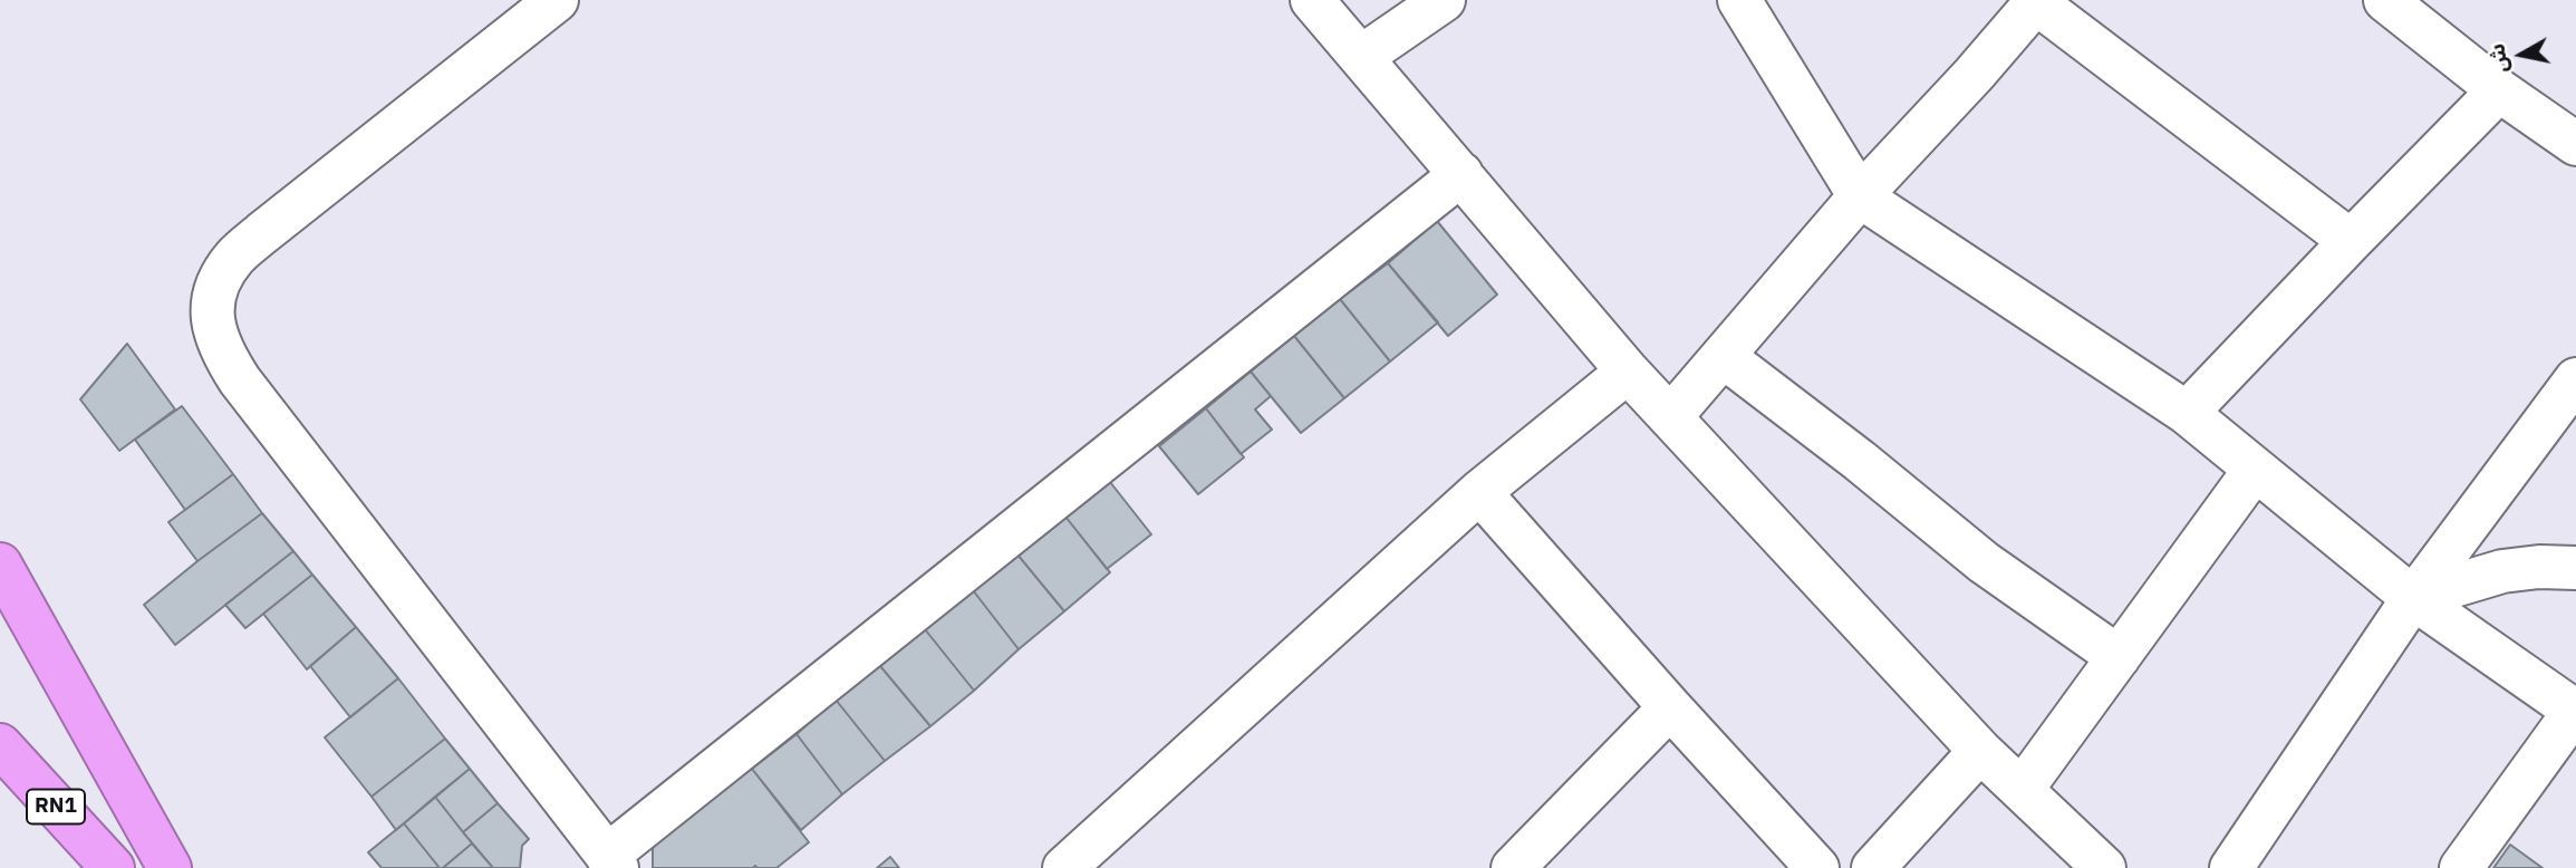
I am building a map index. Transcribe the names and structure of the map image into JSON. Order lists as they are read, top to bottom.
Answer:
{
  "streets": {
    "highway": ["RN1"]
  },
  "north": "left"
}
